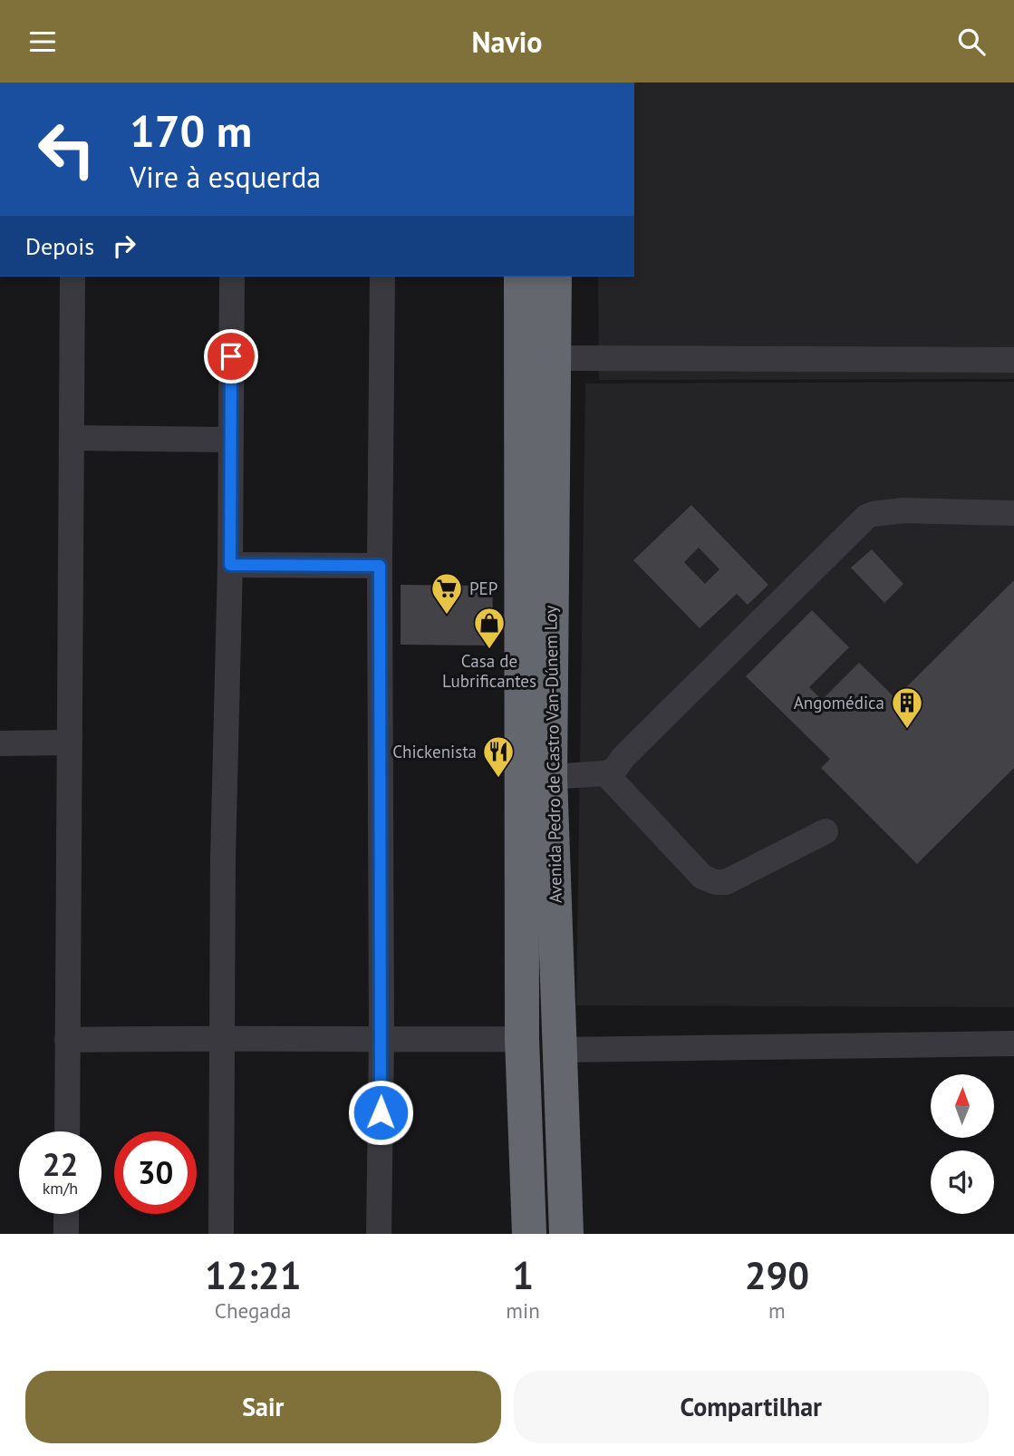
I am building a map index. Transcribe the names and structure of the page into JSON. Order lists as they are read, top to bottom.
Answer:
{
  "streets": {
    "highway": ["Avenida Pedro de Castro Van-Dúnem Loy"]
  },
  "places": {
    "supermarket": ["PEP"],
    "shop": ["Casa de Lubrificantes"],
    "building": ["Angomédica"],
    "restaurant": ["Chickenista"]
  },
  "north": "top",
  "page": {
    "header": "Navio",
    "turn": ["170 m", "Vire à esquerda"],
    "then": "Depois",
    "speed": "22 km/h",
    "limit": "30",
    "eta": [
      "12:21",
      "Chegada",
      "1",
      "min",
      "290",
      "m"
    ],
    "buttons": ["Sair", "Compartilhar"]
  }
}
